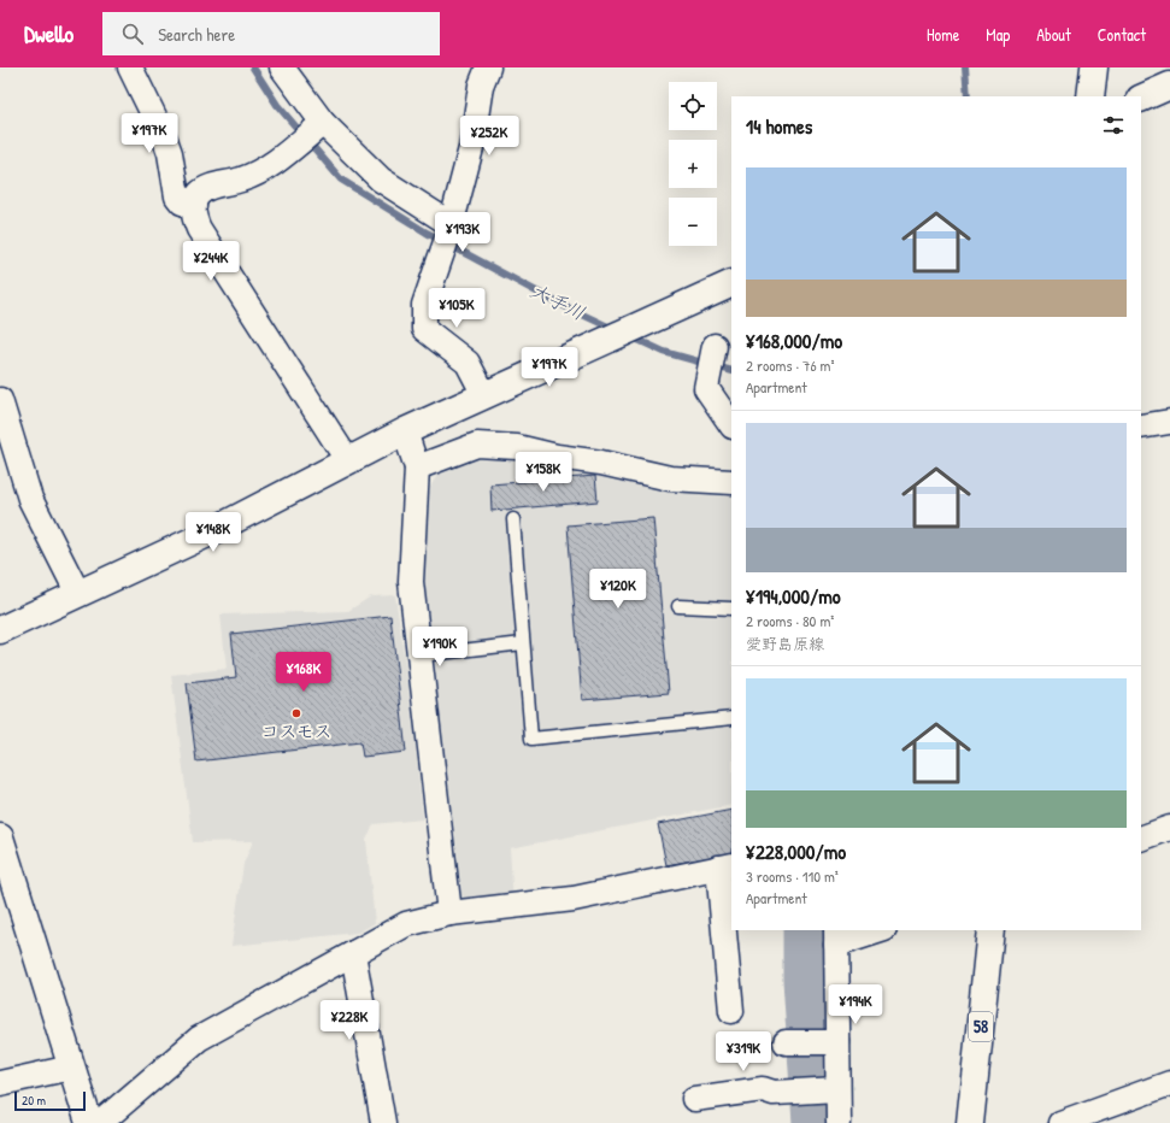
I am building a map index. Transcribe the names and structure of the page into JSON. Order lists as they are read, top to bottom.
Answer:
{
  "streets": {
    "street": ["58"]
  },
  "water": ["大手川"],
  "places": ["コスモス"],
  "scale_bar": "20 m",
  "page": {
    "header": "Dwello",
    "search": "Search here",
    "nav": [
      "Home",
      "Map",
      "About",
      "Contact"
    ],
    "map_buttons": ["+", "−"],
    "heading": "14 homes",
    "price": [
      "¥197K",
      "¥252K",
      "¥193K",
      "¥244K",
      "¥105K",
      "¥197K",
      "¥158K",
      "¥148K",
      "¥120K",
      "¥190K",
      "¥168K",
      "¥194K",
      "¥228K",
      "¥319K"
    ],
    "list": [
      {
        "name": "¥168,000/mo",
        "note": "2 rooms · 76 m² · Apartment"
      },
      {
        "name": "¥194,000/mo",
        "note": "2 rooms · 80 m² · 愛野島原線"
      },
      {
        "name": "¥228,000/mo",
        "note": "3 rooms · 110 m² · Apartment"
      }
    ],
    "scale": "20 m"
  }
}
